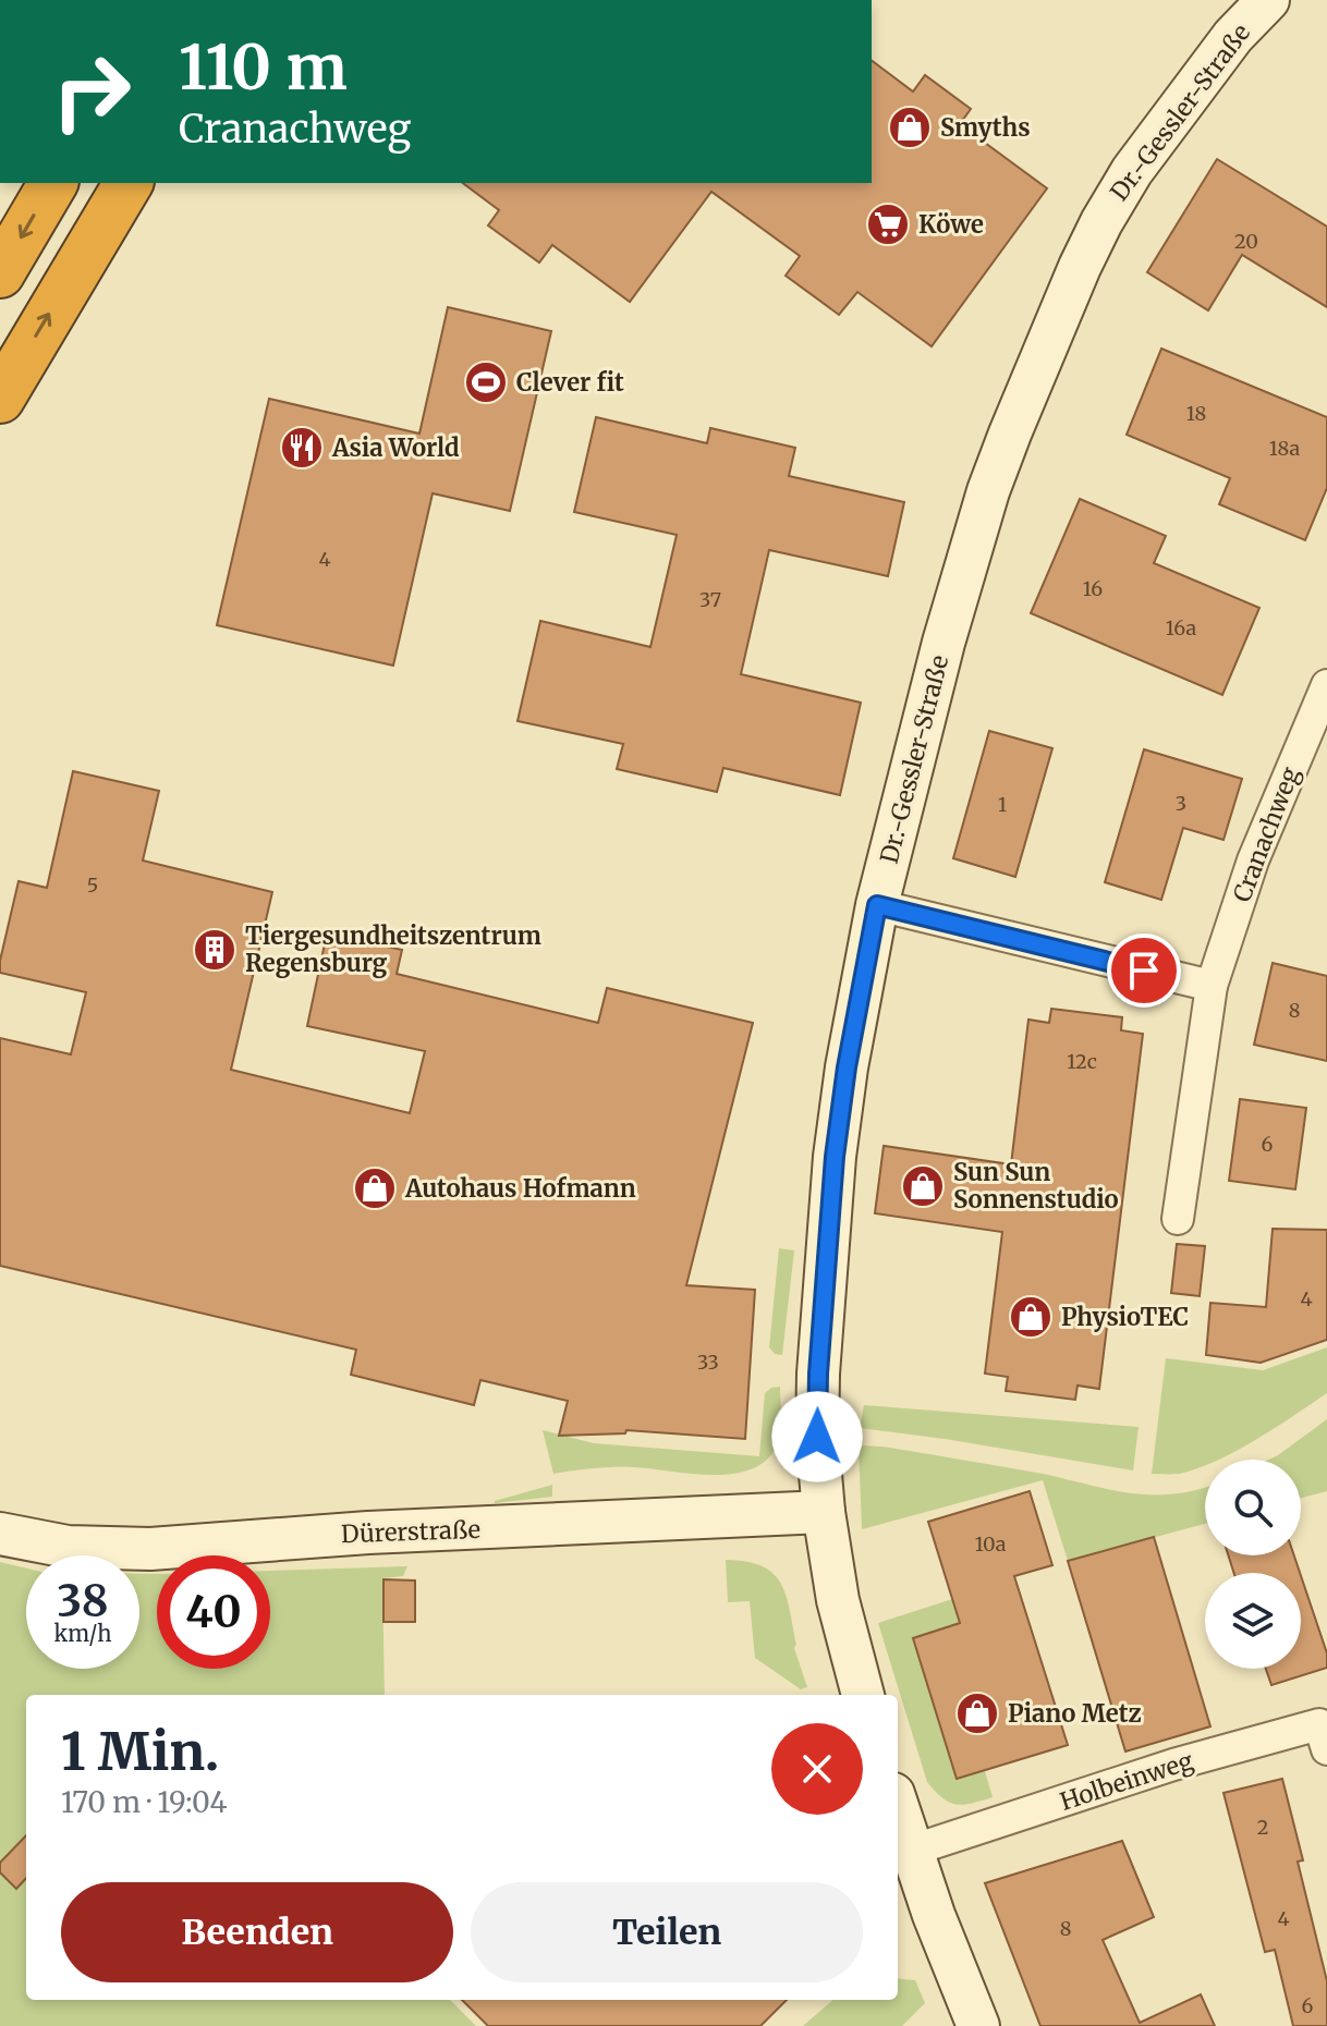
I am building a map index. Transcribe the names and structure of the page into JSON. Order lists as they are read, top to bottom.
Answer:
{
  "streets": {
    "street": [
      "Dr.-Gessler-Straße",
      "Cranachweg",
      "Dürerstraße",
      "Holbeinweg"
    ]
  },
  "crossings": [
    ["Dr.-Gessler-Straße", "Dürerstraße"]
  ],
  "places": {
    "shop": [
      "Smyths",
      "Sun Sun Sonnenstudio",
      "Autohaus Hofmann",
      "PhysioTEC",
      "Piano Metz"
    ],
    "supermarket": ["Köwe"],
    "sports": ["Clever fit"],
    "restaurant": ["Asia World"],
    "building": ["Tiergesundheitszentrum Regensburg"]
  },
  "house_numbers": [
    "20",
    "18",
    "18a",
    "4",
    "16",
    "37",
    "16a",
    "3",
    "1",
    "5",
    "8",
    "12c",
    "6",
    "4",
    "33",
    "10a",
    "2",
    "4",
    "8",
    "6"
  ],
  "page": {
    "turn": ["110 m", "Cranachweg"],
    "speed": "38 km/h",
    "limit": "40",
    "heading": ["1 Min.", "170 m · 19:04"],
    "buttons": ["Beenden", "Teilen"]
  }
}
